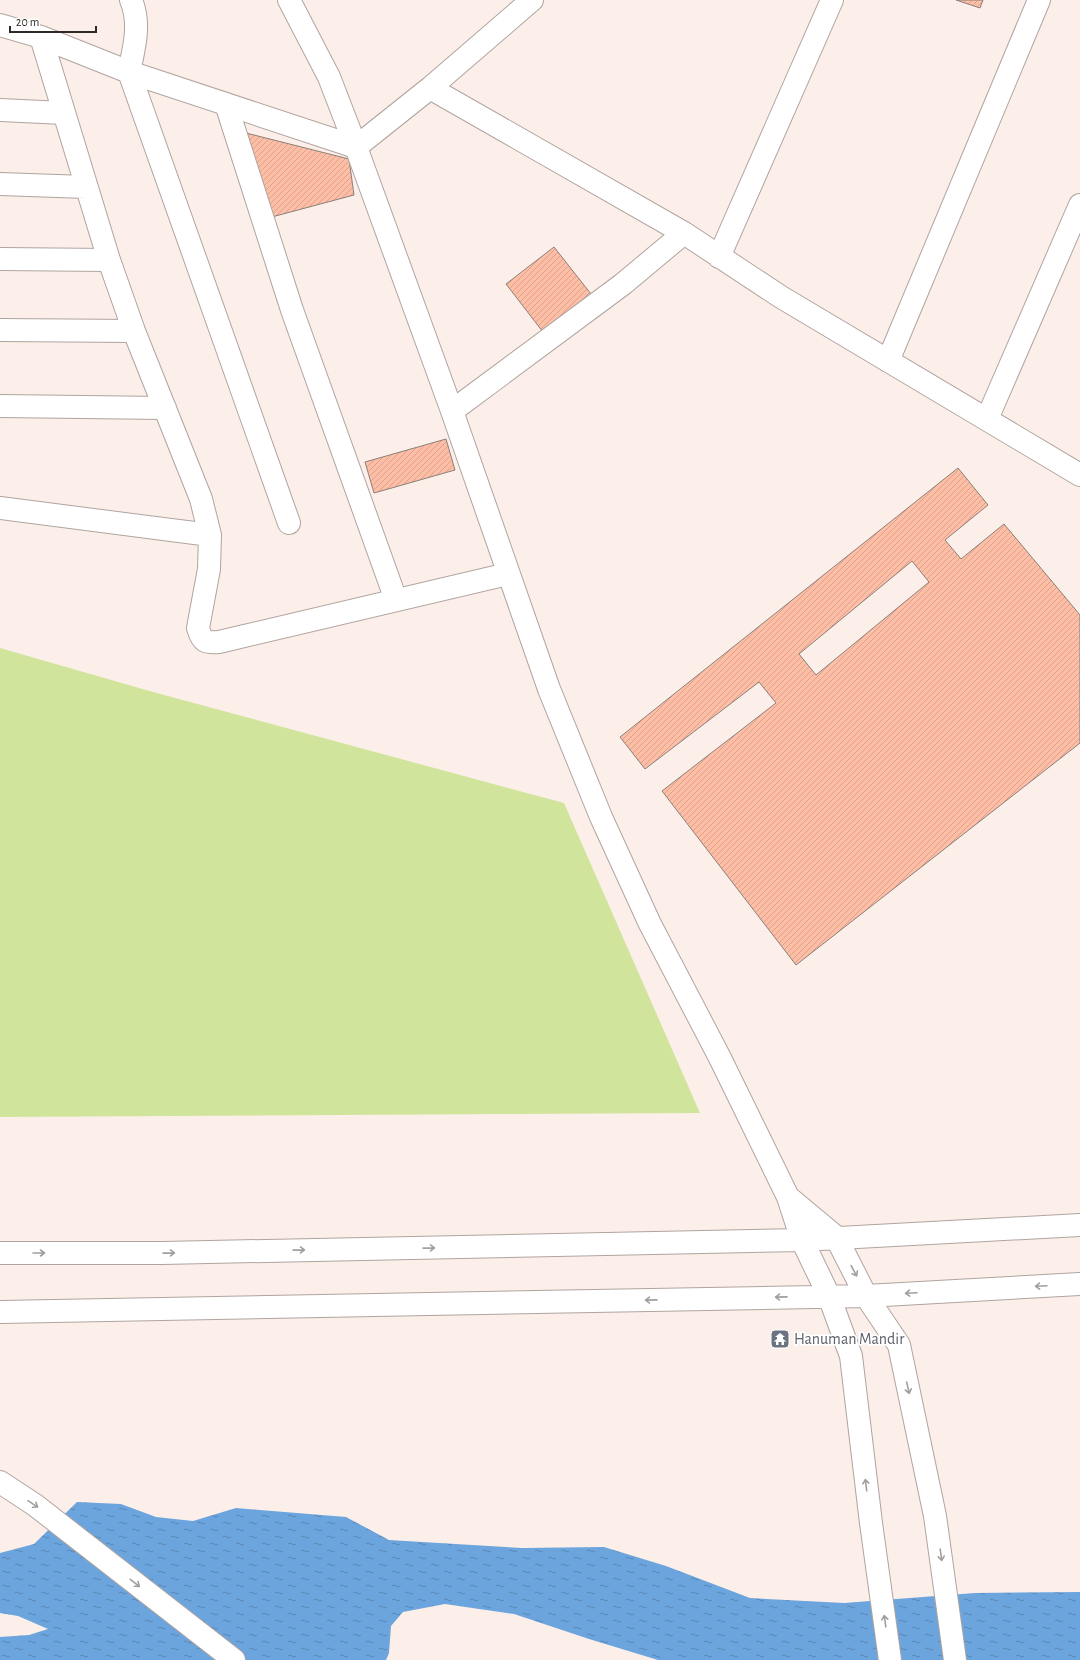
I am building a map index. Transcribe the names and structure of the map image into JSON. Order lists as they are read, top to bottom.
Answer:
{
  "places": {
    "temple": ["Hanuman Mandir"]
  },
  "scale_bar": "20 m"
}
